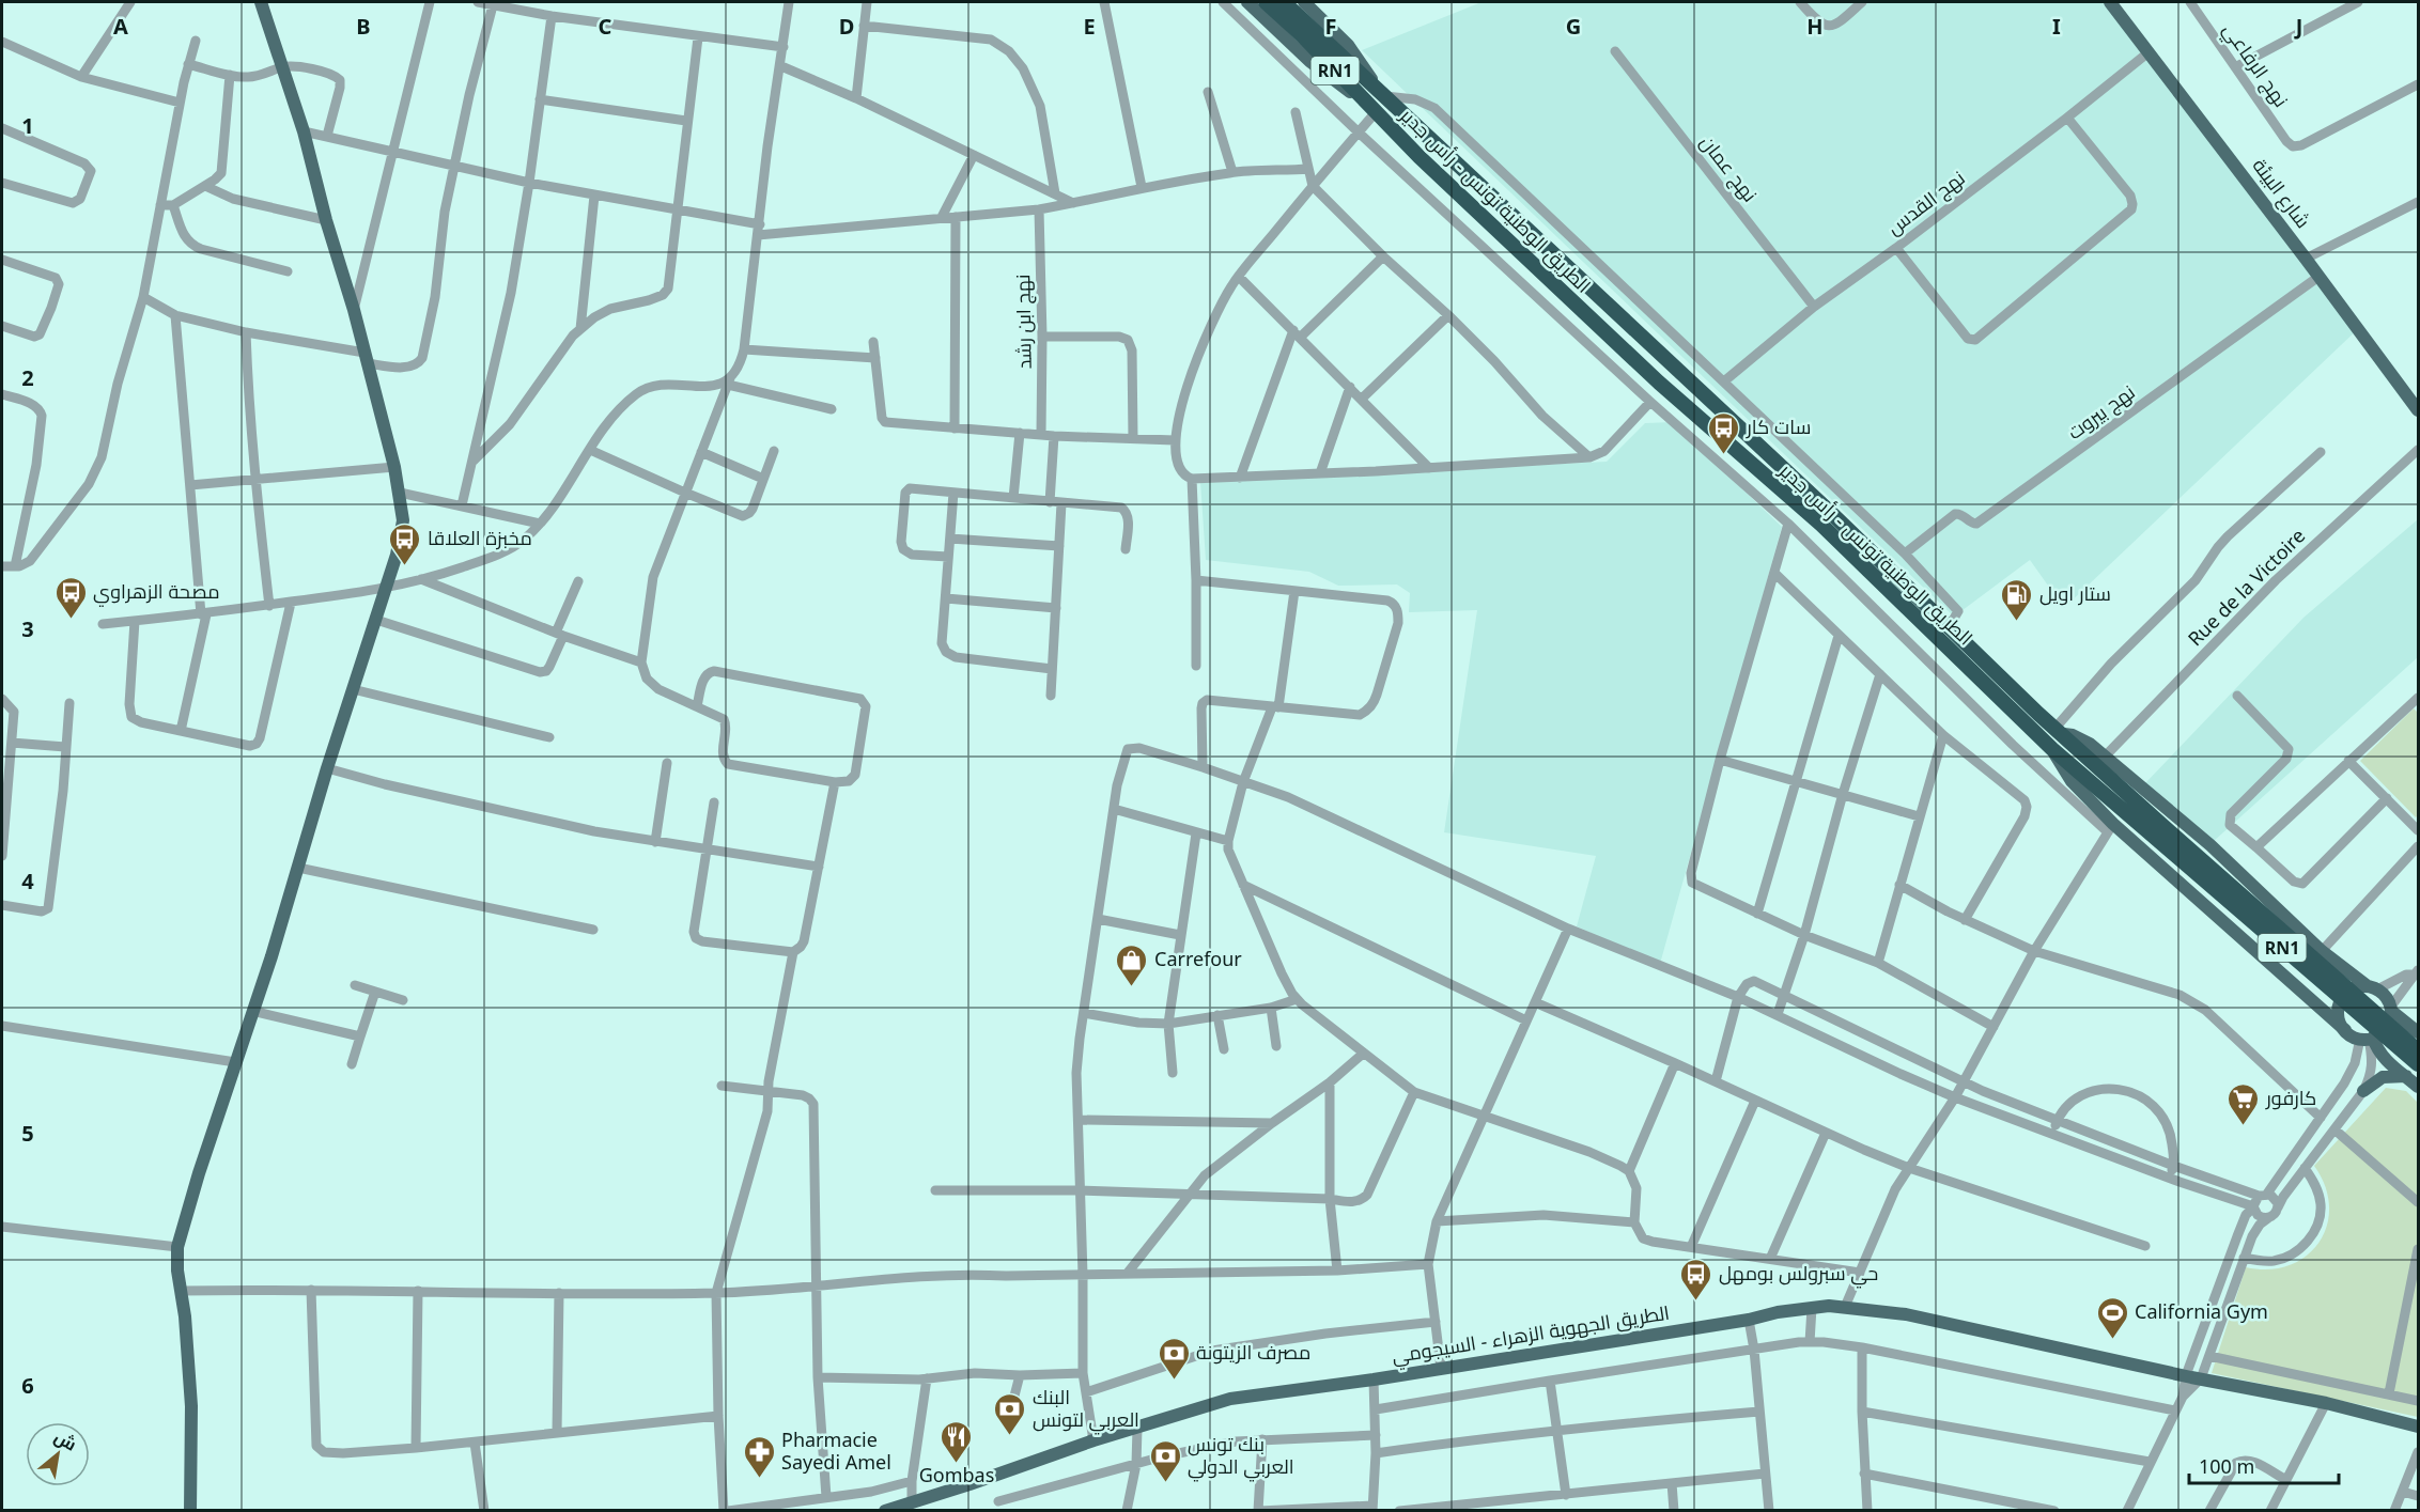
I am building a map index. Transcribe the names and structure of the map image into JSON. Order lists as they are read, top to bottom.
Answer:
{
  "streets": {
    "highway": ["RN1", "الطريق الوطنية تونس - رأس جدير"],
    "main road": ["شارع البيئة", "الطريق الجهوية الزهراء - السيجومي"],
    "street": [
      "نهج الرفاعي",
      "نهج عمان",
      "نهج القدس",
      "نهج ابن رشد",
      "نهج بيروت",
      "Rue de la Victoire"
    ]
  },
  "crossings": [
    ["نهج عمان", "نهج القدس"],
    ["شارع البيئة", "نهج القدس"],
    ["شارع البيئة", "نهج بيروت"]
  ],
  "places": {
    "bus stop": [
      "سات كار",
      "مخبزة العلاقا",
      "مصحة الزهراوي",
      "حي سبرولس بومهل"
    ],
    "fuel station": ["ستار اويل"],
    "shop": ["Carrefour"],
    "supermarket": ["كارفور"],
    "sports": ["California Gym"],
    "bank": ["مصرف الزيتونة", "البنك العربي لتونس", "بنك تونس العربي الدولي"],
    "restaurant": ["Gombas"],
    "pharmacy": ["Pharmacie Sayedi Amel"]
  },
  "scale_bar": "100 m",
  "north": "top right",
  "grid": {
    "columns": [
      "A",
      "B",
      "C",
      "D",
      "E",
      "F",
      "G",
      "H",
      "I",
      "J"
    ],
    "rows": [
      "1",
      "2",
      "3",
      "4",
      "5",
      "6"
    ]
  }
}
